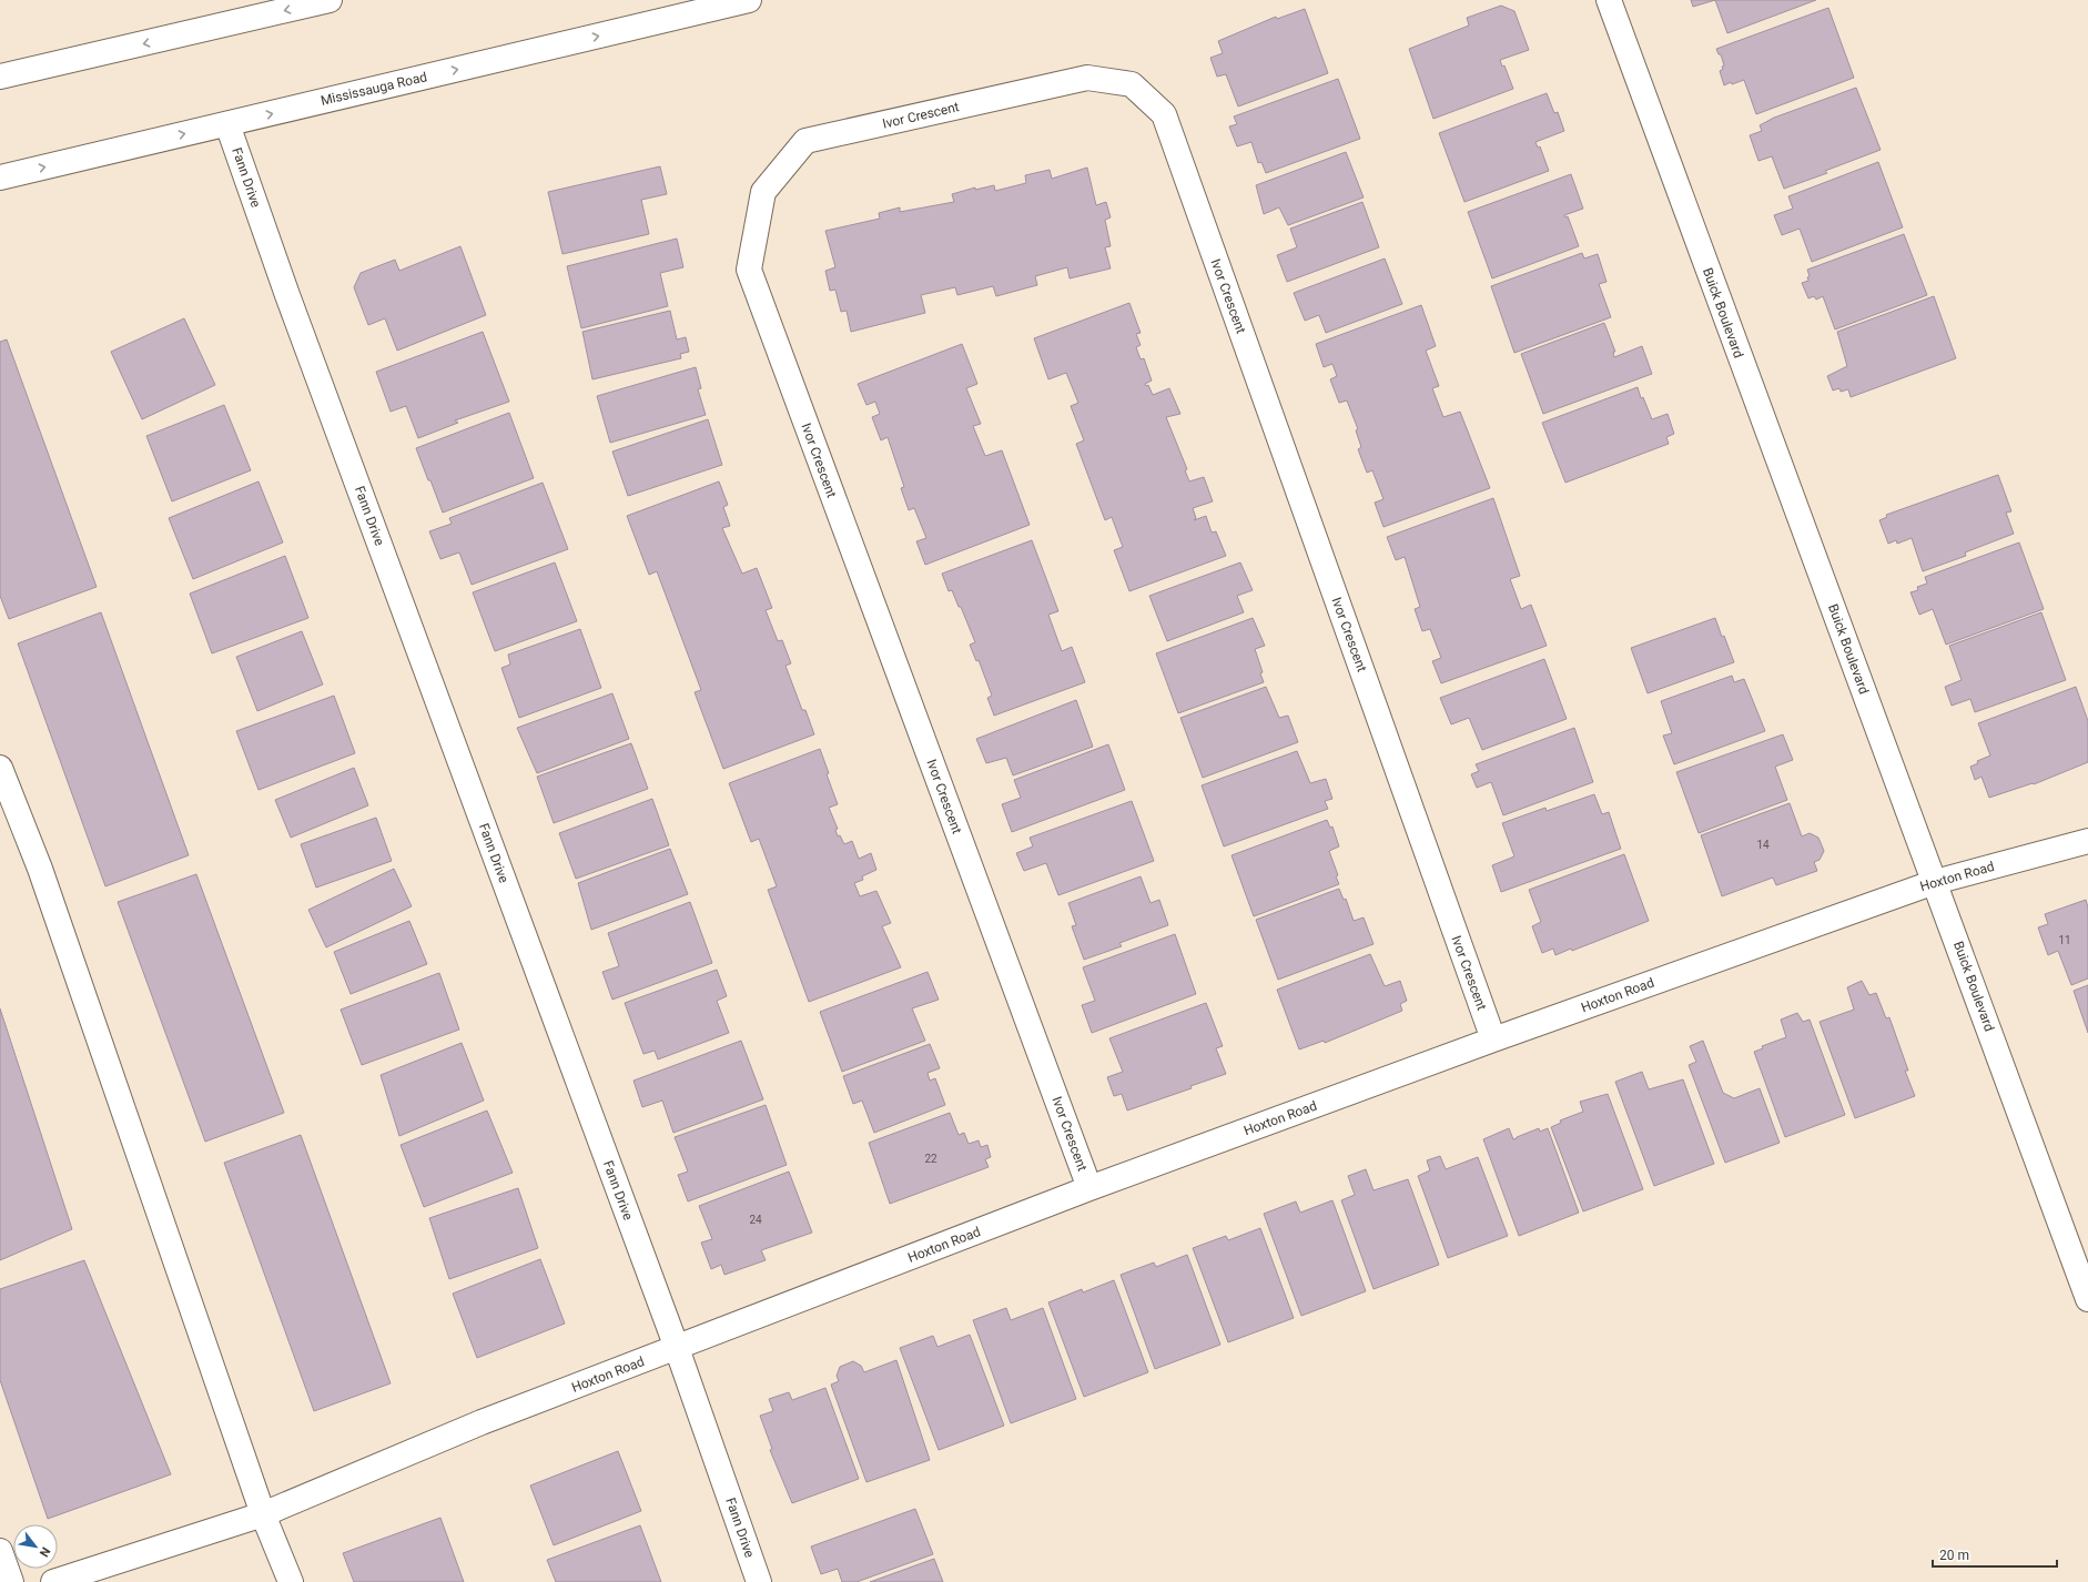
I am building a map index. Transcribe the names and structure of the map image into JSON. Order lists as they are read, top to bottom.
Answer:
{
  "streets": {
    "street": [
      "Mississauga Road",
      "Ivor Crescent",
      "Fann Drive",
      "Buick Boulevard",
      "Hoxton Road"
    ]
  },
  "crossings": [
    ["Mississauga Road", "Fann Drive"],
    ["Ivor Crescent", "Hoxton Road"],
    ["Fann Drive", "Hoxton Road"],
    ["Buick Boulevard", "Hoxton Road"]
  ],
  "house_numbers": [
    "14",
    "11",
    "22",
    "24"
  ],
  "scale_bar": "20 m",
  "north": "bottom right"
}
